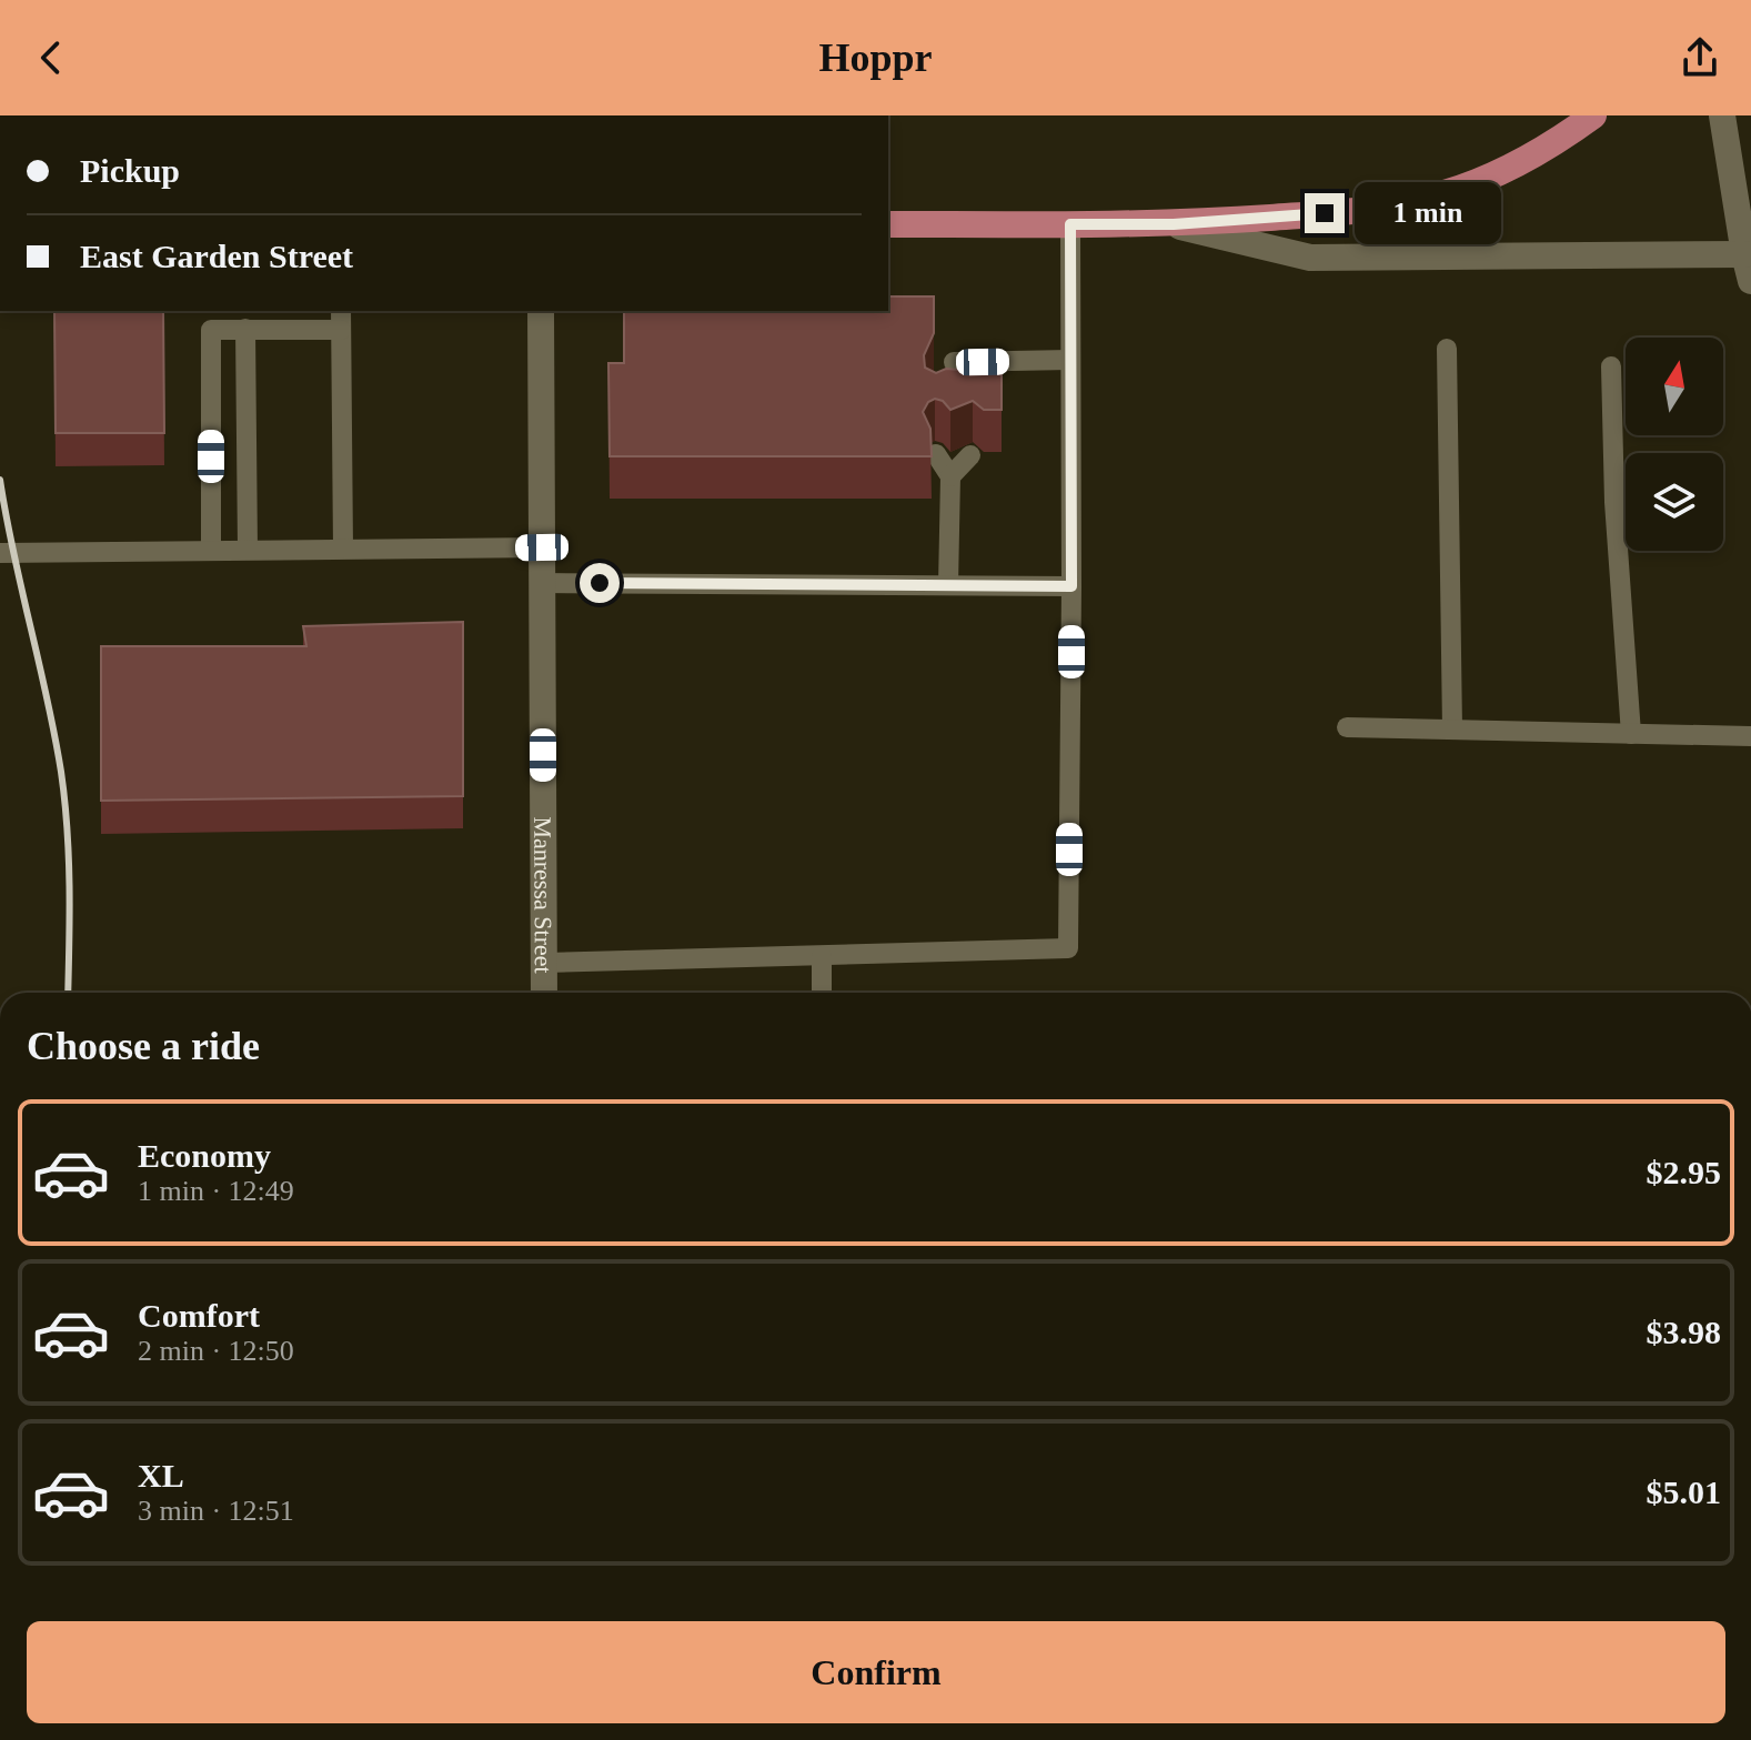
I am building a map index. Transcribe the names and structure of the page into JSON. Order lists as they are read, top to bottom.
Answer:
{
  "streets": {
    "street": ["Manressa Street"]
  },
  "north": "top",
  "page": {
    "header": "Hoppr",
    "banner": ["Pickup", "East Garden Street"],
    "bubble": "1 min",
    "heading": "Choose a ride",
    "list": [
      {
        "name": "Economy",
        "note": "1 min · 12:49",
        "value": "$2.95"
      },
      {
        "name": "Comfort",
        "note": "2 min · 12:50",
        "value": "$3.98"
      },
      {
        "name": "XL",
        "note": "3 min · 12:51",
        "value": "$5.01"
      }
    ],
    "buttons": "Confirm"
  }
}
